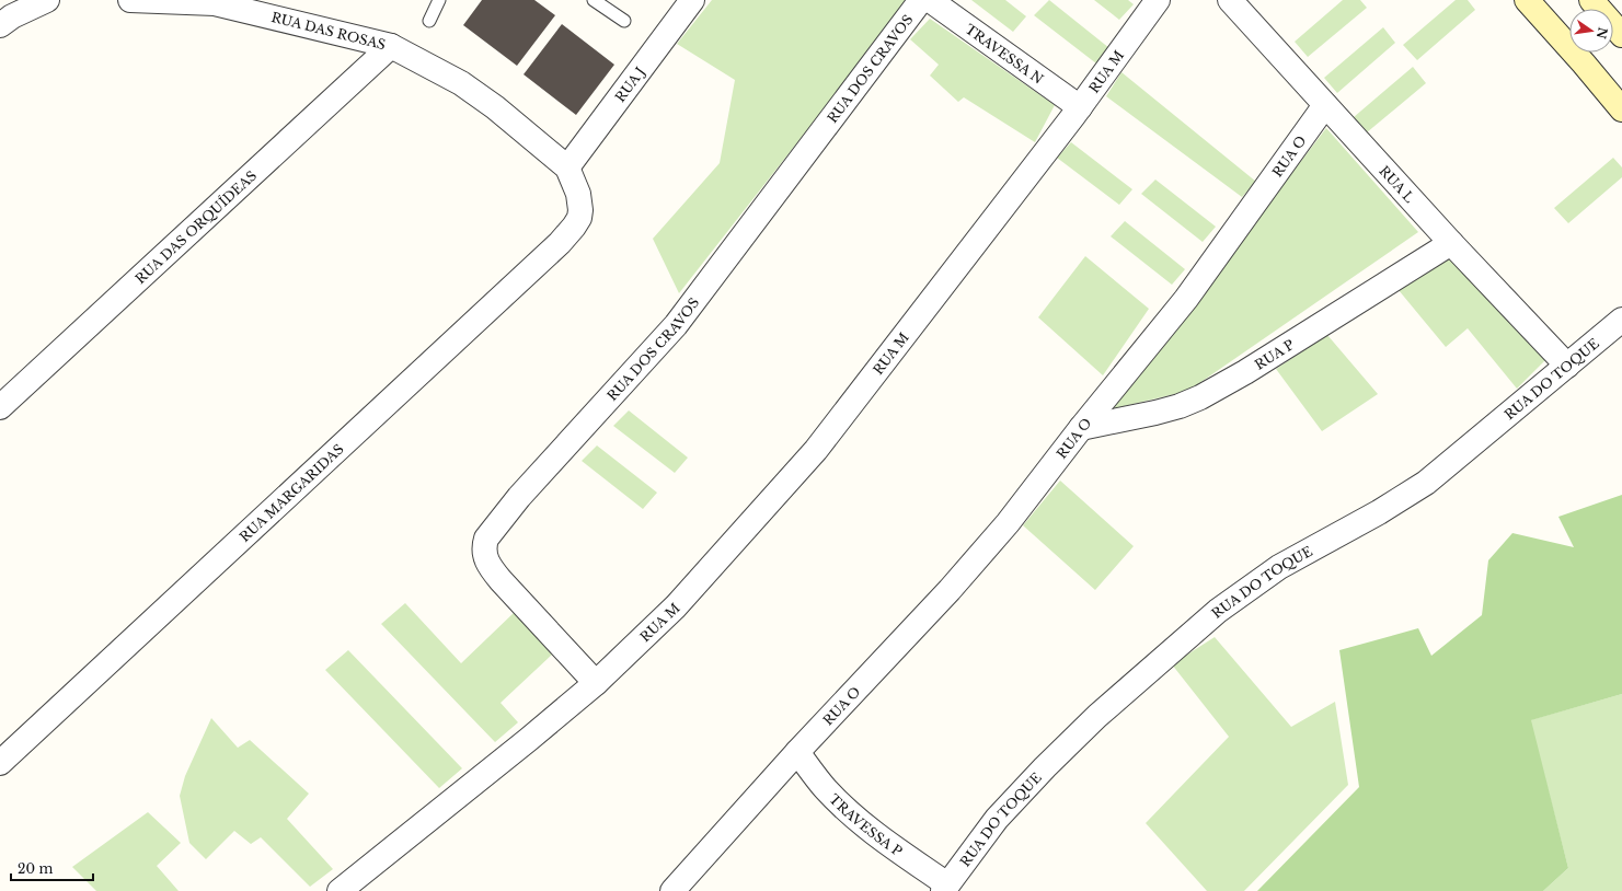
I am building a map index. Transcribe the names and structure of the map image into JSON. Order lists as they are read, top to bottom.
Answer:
{
  "streets": {
    "street": [
      "RUA DAS ROSAS",
      "TRAVESSA N",
      "RUA DOS CRAVOS",
      "RUA M",
      "RUA J",
      "RUA O",
      "RUA L",
      "RUA DAS ORQUÍDEAS",
      "RUA P",
      "RUA DO TOQUE",
      "RUA MARGARIDAS",
      "TRAVESSA P"
    ]
  },
  "crossings": [
    ["RUA DAS ROSAS", "RUA J"],
    ["RUA DAS ROSAS", "RUA DAS ORQUÍDEAS"],
    ["RUA DAS ROSAS", "RUA MARGARIDAS"],
    ["TRAVESSA N", "RUA M"],
    ["RUA DOS CRAVOS", "RUA M"],
    ["RUA O", "RUA L"],
    ["RUA O", "RUA P"],
    ["RUA O", "TRAVESSA P"],
    ["RUA L", "RUA P"],
    ["RUA L", "RUA DO TOQUE"],
    ["RUA DO TOQUE", "TRAVESSA P"]
  ],
  "scale_bar": "20 m",
  "north": "right"
}
